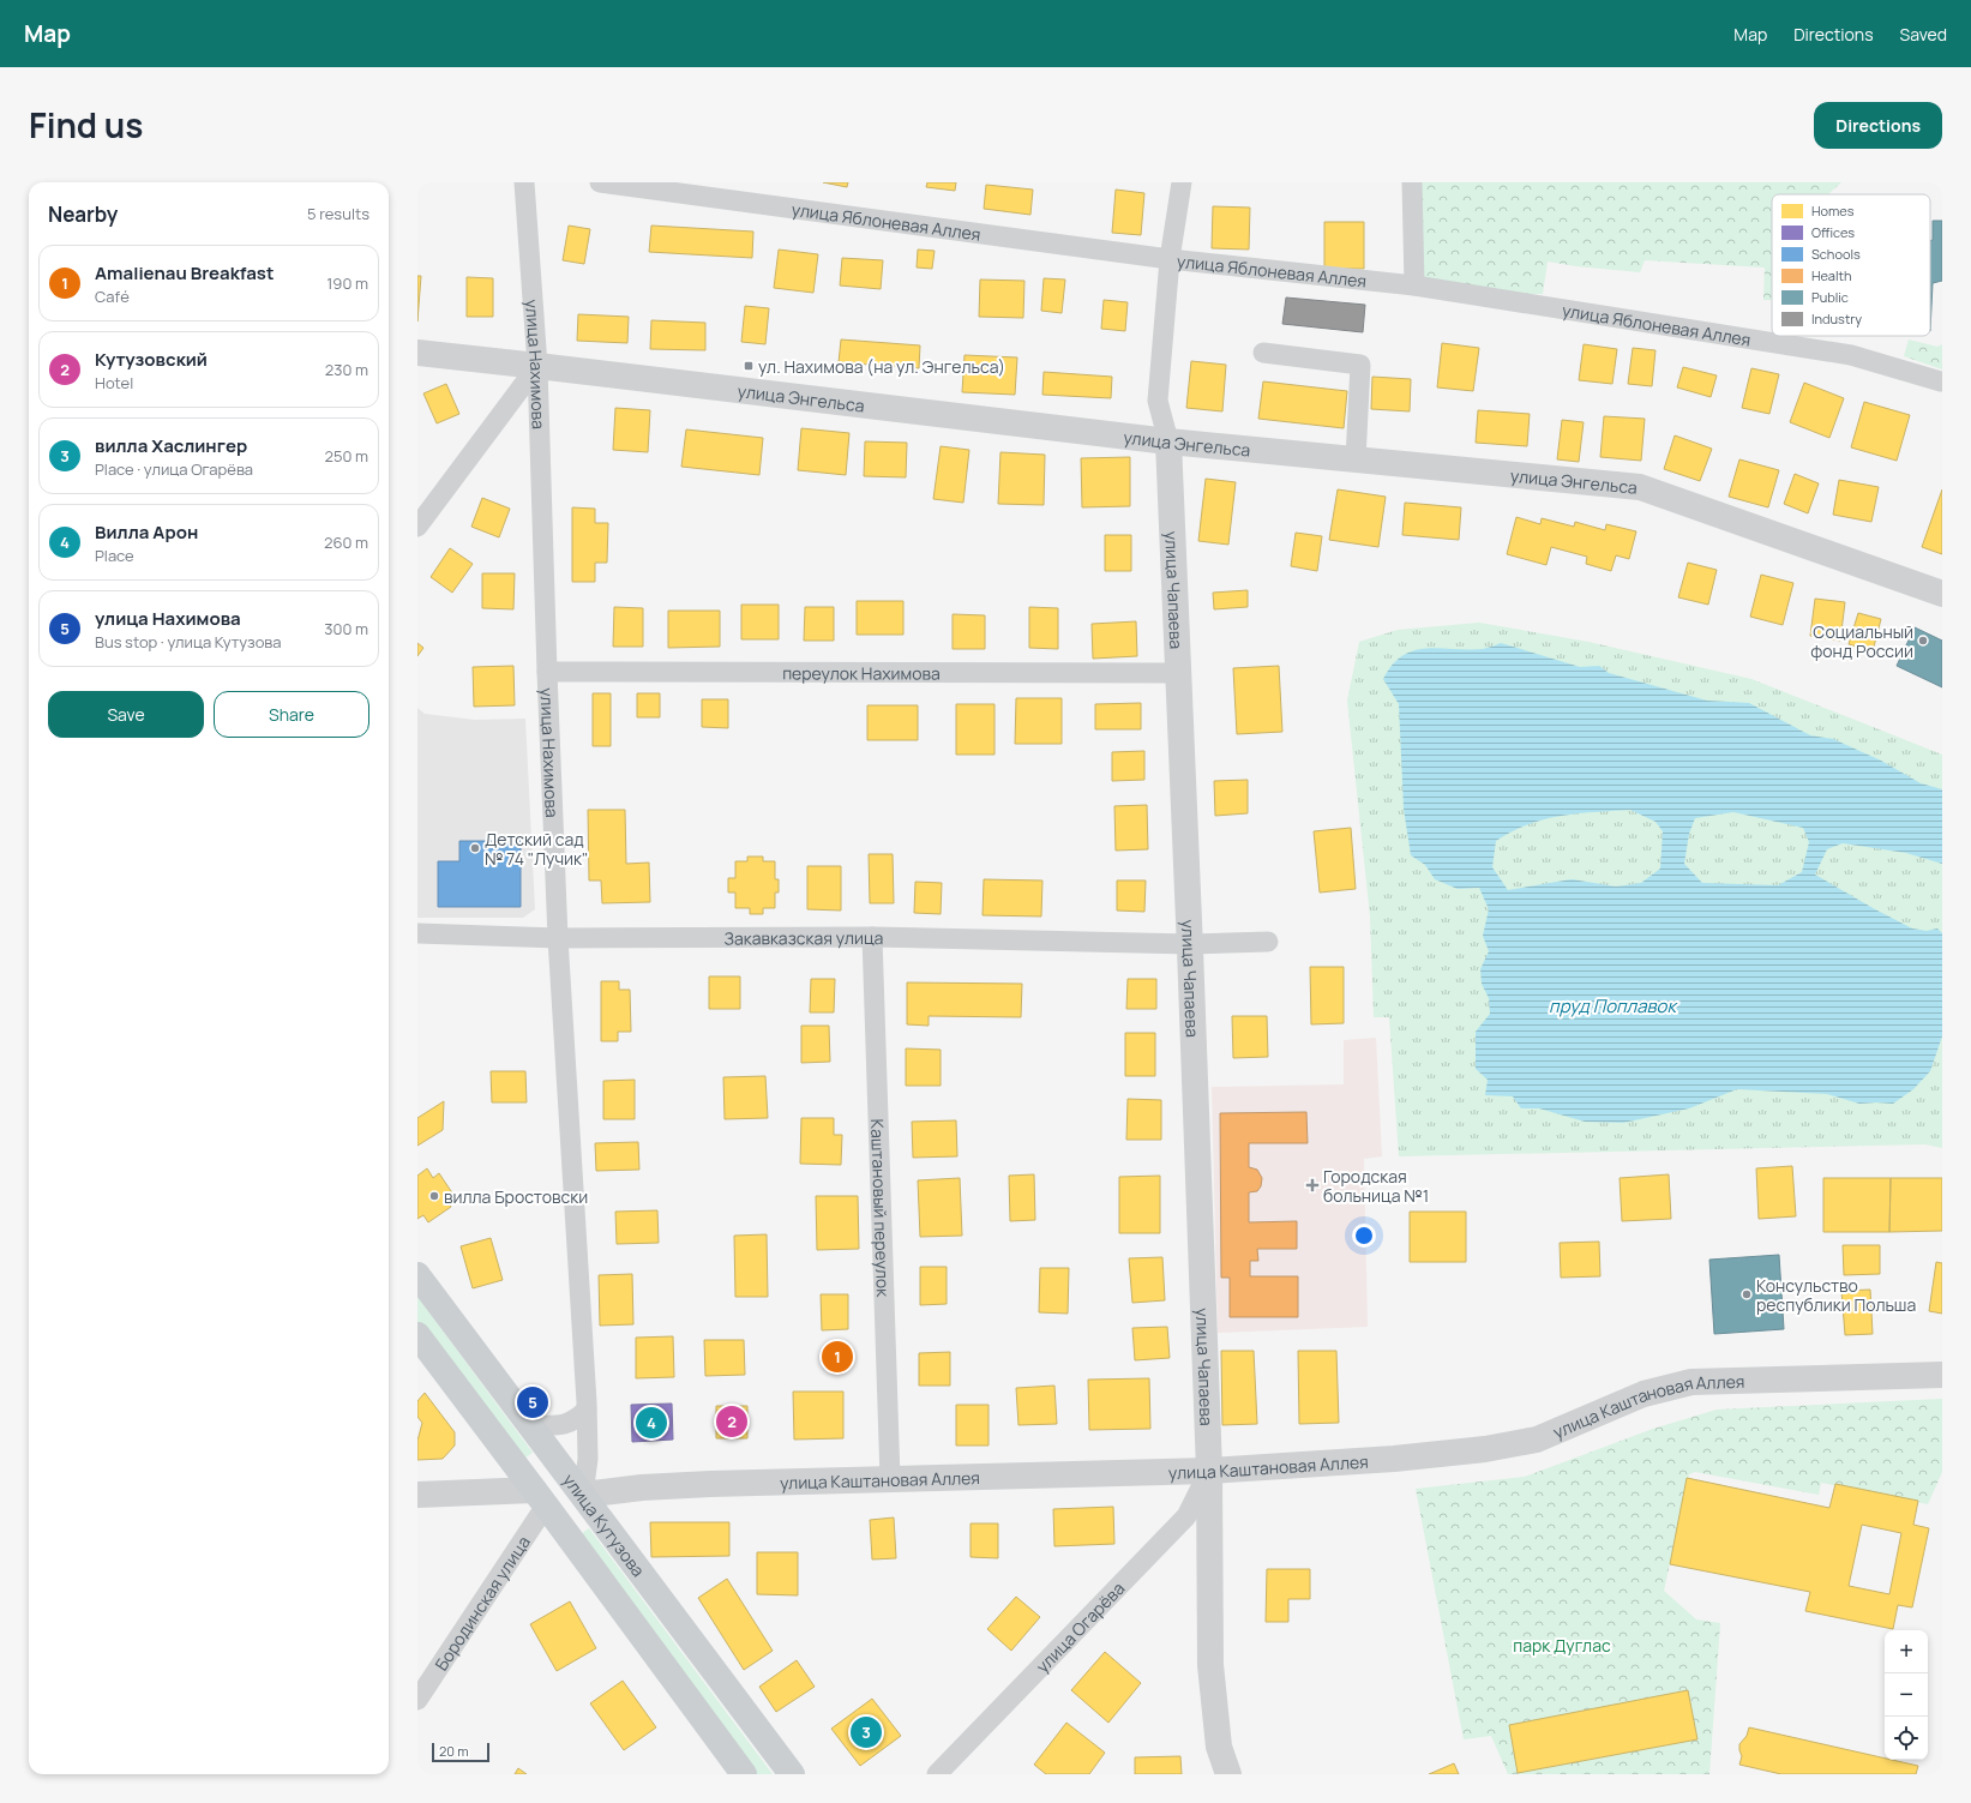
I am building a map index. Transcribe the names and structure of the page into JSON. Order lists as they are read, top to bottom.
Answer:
{
  "streets": {
    "main road": ["улица Кутузова"],
    "street": [
      "улица Яблоневая Аллея",
      "улица Нахимова",
      "улица Энгельса",
      "улица Чапаева",
      "переулок Нахимова",
      "Закавказская улица",
      "Каштановый переулок",
      "улица Каштановая Аллея",
      "Бородинская улица",
      "улица Огарёва"
    ]
  },
  "crossings": [
    ["улица Яблоневая Аллея", "улица Чапаева"],
    ["улица Нахимова", "улица Энгельса"],
    ["улица Нахимова", "переулок Нахимова"],
    ["улица Нахимова", "Закавказская улица"],
    ["улица Нахимова", "улица Каштановая Аллея"],
    ["улица Нахимова", "улица Кутузова"],
    ["улица Энгельса", "улица Чапаева"],
    ["улица Чапаева", "переулок Нахимова"],
    ["улица Чапаева", "Закавказская улица"],
    ["улица Чапаева", "улица Каштановая Аллея"],
    ["улица Чапаева", "улица Огарёва"],
    ["Закавказская улица", "Каштановый переулок"],
    ["Каштановый переулок", "улица Каштановая Аллея"],
    ["улица Каштановая Аллея", "улица Кутузова"],
    ["улица Каштановая Аллея", "улица Огарёва"]
  ],
  "water": ["пруд Поплавок"],
  "parks": ["парк Дуглас"],
  "places": {
    "transit": ["ул. Нахимова (на ул. Энгельса)"],
    "other": [
      "Социальный фонд России",
      "Детский сад № 74 \"Лучик\"",
      "вилла Бростовски",
      "Консульство республики Польша"
    ],
    "health": ["Городская больница №1"]
  },
  "legend": [
    "Homes",
    "Offices",
    "Schools",
    "Health",
    "Public",
    "Industry"
  ],
  "scale_bar": "20 m",
  "page": {
    "header": "Map",
    "nav": ["Map", "Directions", "Saved"],
    "title": "Find us",
    "buttons": [
      "Directions",
      ["Save", "Share"]
    ],
    "heading": ["Nearby", "5 results"],
    "list": [
      {
        "mark": "1",
        "name": "Amalienau Breakfast",
        "note": "Café",
        "value": "190 m"
      },
      {
        "mark": "2",
        "name": "Кутузовский",
        "note": "Hotel",
        "value": "230 m"
      },
      {
        "mark": "3",
        "name": "вилла Хаслингер",
        "note": "Place · улица Огарёва",
        "value": "250 m"
      },
      {
        "mark": "4",
        "name": "Вилла Арон",
        "note": "Place",
        "value": "260 m"
      },
      {
        "mark": "5",
        "name": "улица Нахимова",
        "note": "Bus stop · улица Кутузова",
        "value": "300 m"
      }
    ],
    "pins": [
      "1",
      "5",
      "2",
      "4",
      "3"
    ],
    "map_buttons": ["+", "−"],
    "scale": "20 m"
  }
}
